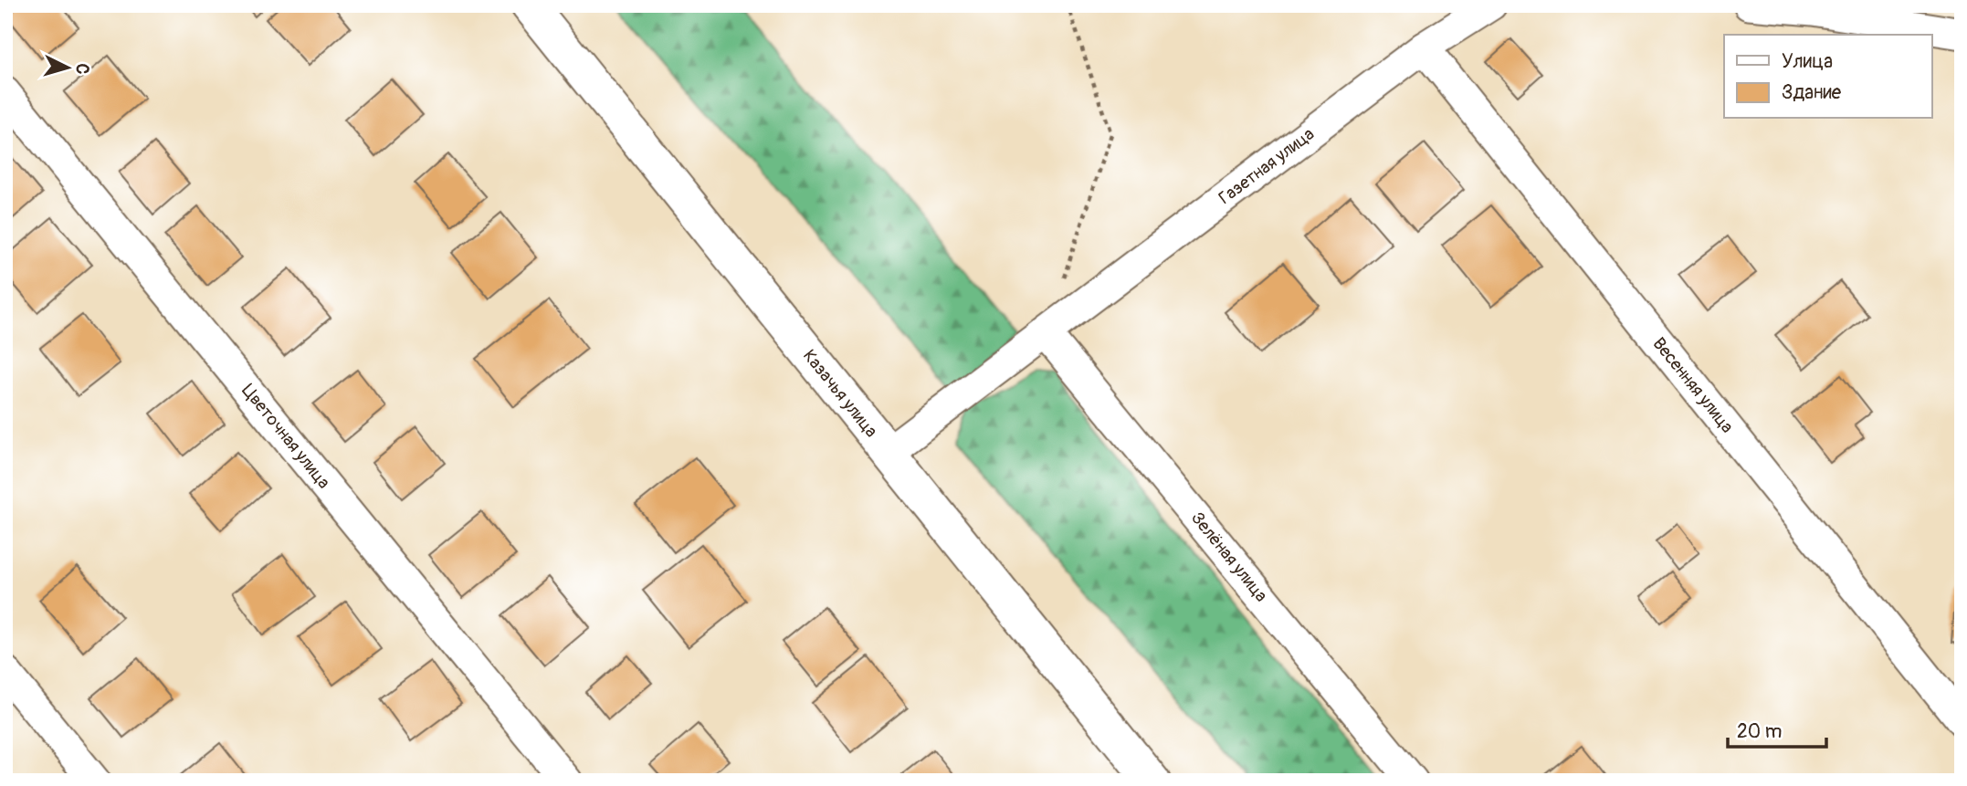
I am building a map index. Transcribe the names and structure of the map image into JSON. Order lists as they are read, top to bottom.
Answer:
{
  "streets": {
    "main road": ["Казачья улица"],
    "street": [
      "Газетная улица",
      "Весенняя улица",
      "Цветочная улица",
      "Зелёная улица"
    ]
  },
  "crossings": [
    ["Газетная улица", "Весенняя улица"],
    ["Газетная улица", "Казачья улица"],
    ["Газетная улица", "Зелёная улица"]
  ],
  "legend": ["Улица", "Здание"],
  "scale_bar": "20 m",
  "north": "right"
}
